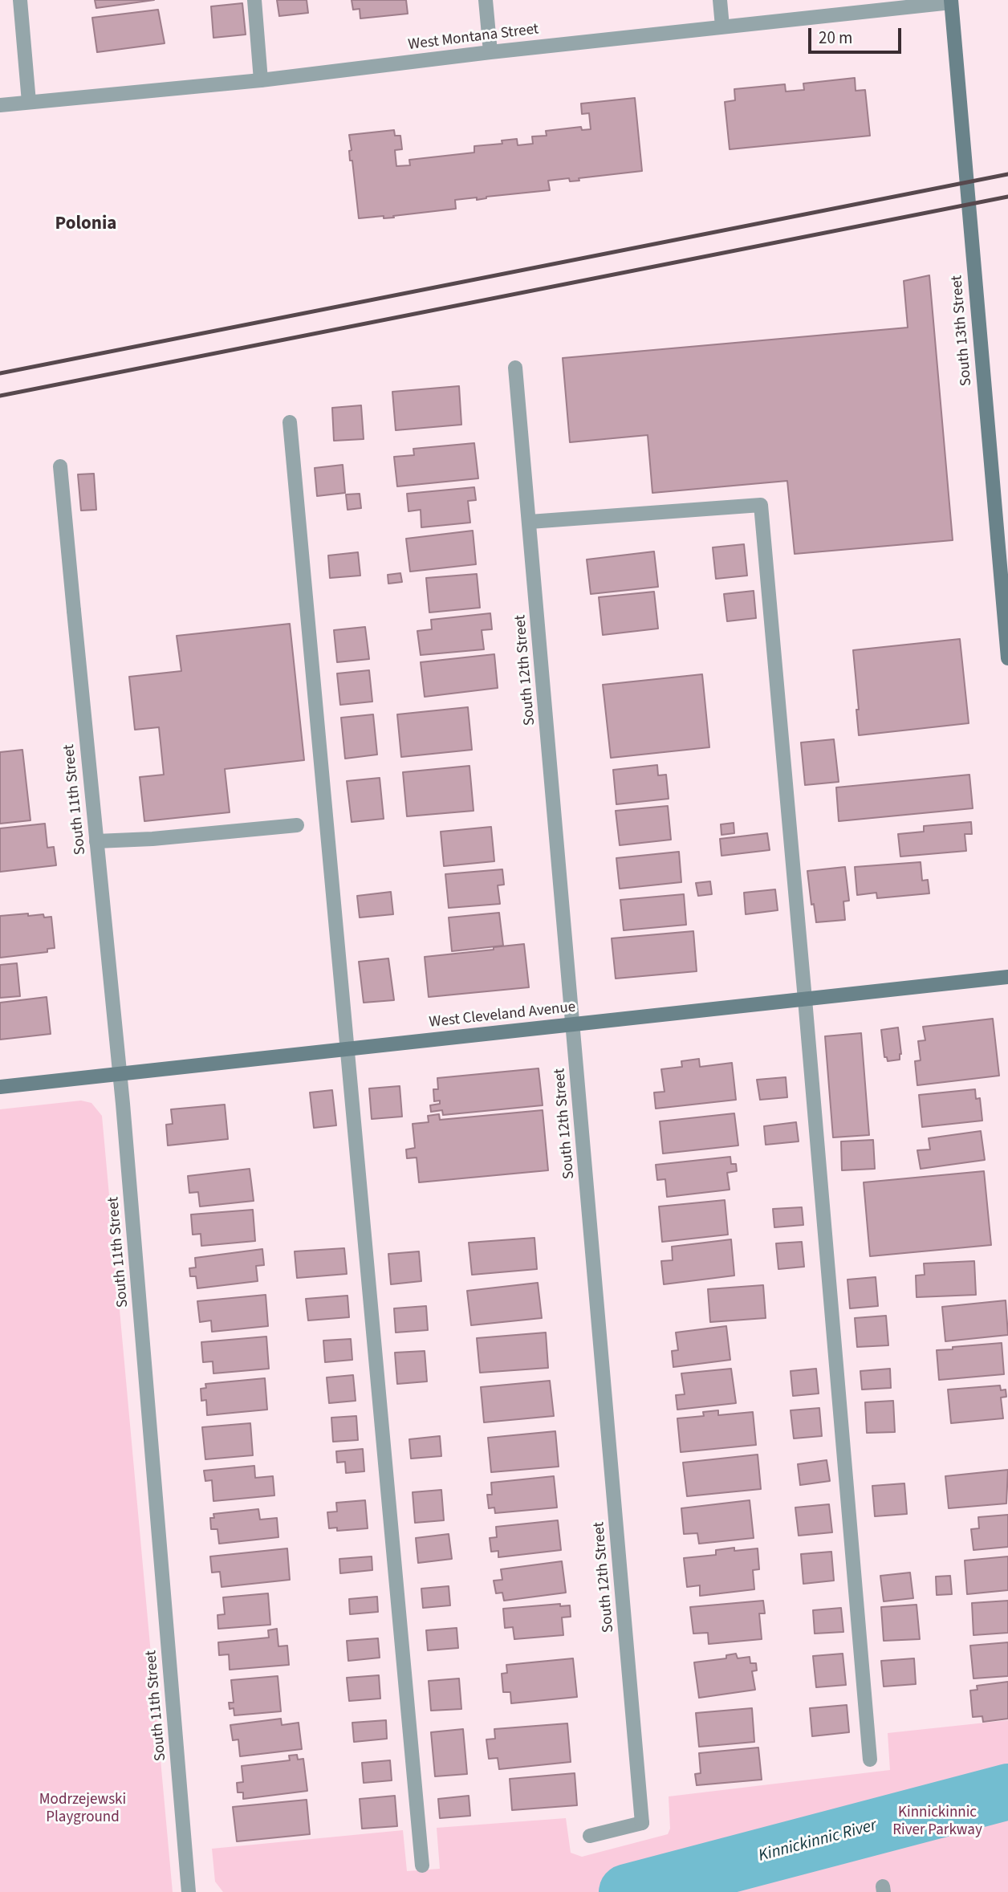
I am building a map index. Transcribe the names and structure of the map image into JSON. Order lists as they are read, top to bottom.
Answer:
{
  "streets": {
    "street": [
      "West Montana Street",
      "South 13th Street",
      "South 12th Street",
      "South 11th Street",
      "West Cleveland Avenue"
    ]
  },
  "crossings": [
    ["West Montana Street", "South 13th Street"],
    ["South 12th Street", "West Cleveland Avenue"],
    ["South 11th Street", "West Cleveland Avenue"]
  ],
  "districts": ["Polonia"],
  "water": ["Kinnickinnic River"],
  "parks": ["Modrzejewski Playground", "Kinnickinnic River Parkway"],
  "scale_bar": "20 m"
}
